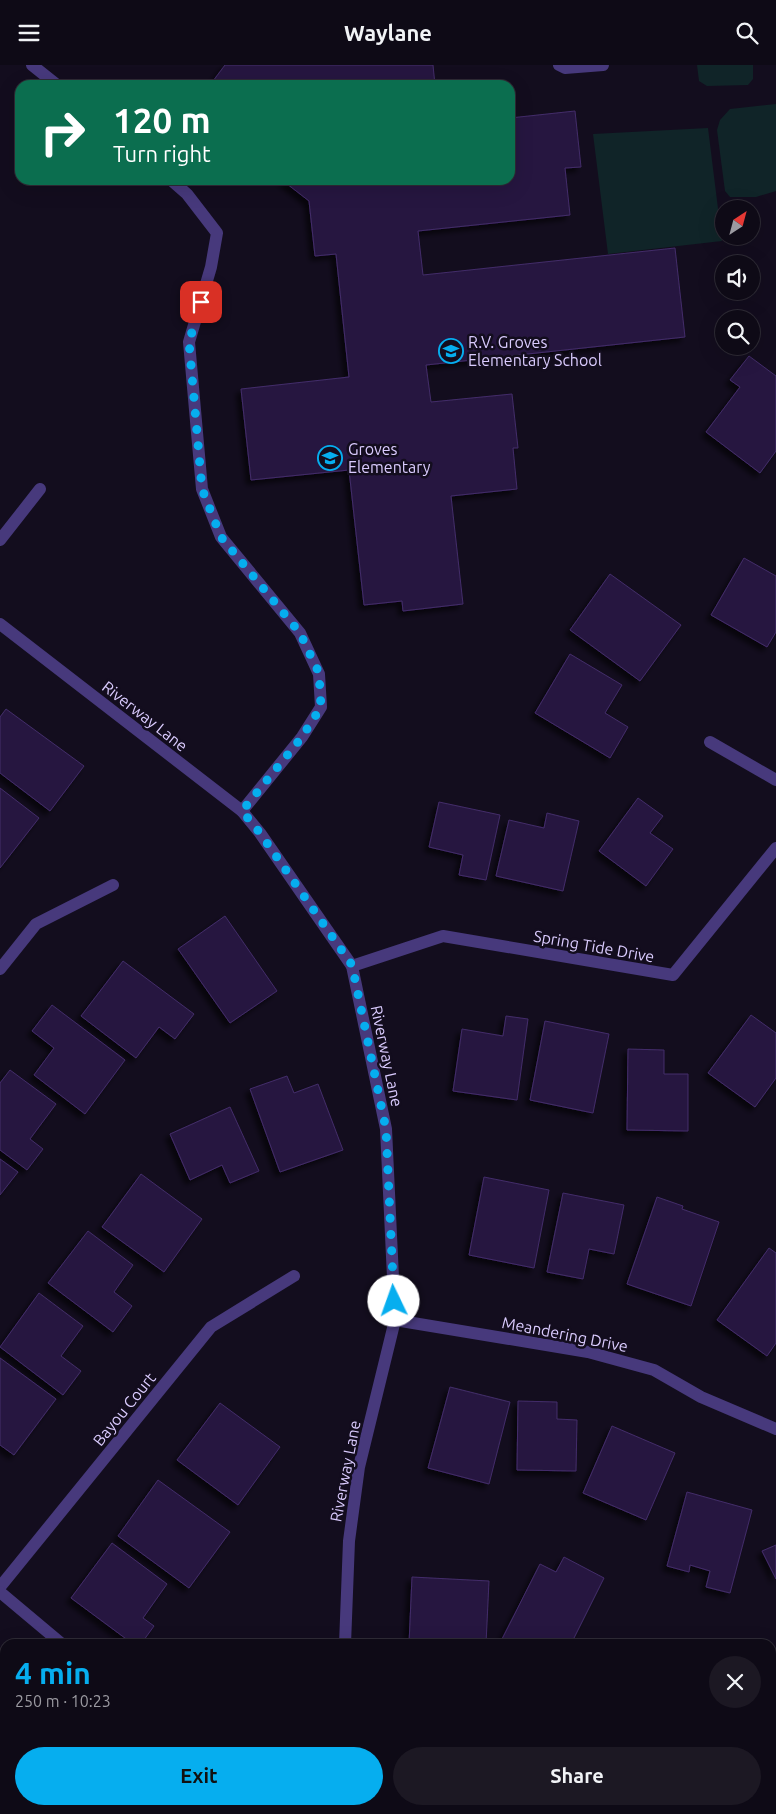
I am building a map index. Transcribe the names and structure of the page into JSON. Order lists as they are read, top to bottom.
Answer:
{
  "streets": {
    "street": [
      "Riverway Lane",
      "Spring Tide Drive",
      "Meandering Drive",
      "Bayou Court"
    ]
  },
  "crossings": [
    ["Riverway Lane", "Spring Tide Drive"],
    ["Riverway Lane", "Meandering Drive"]
  ],
  "places": {
    "school or university": ["R.V. Groves Elementary School", "Groves Elementary"]
  },
  "north": "top right",
  "page": {
    "header": "Waylane",
    "turn": ["120 m", "Turn right"],
    "heading": ["4 min", "250 m · 10:23"],
    "buttons": ["Exit", "Share"]
  }
}
